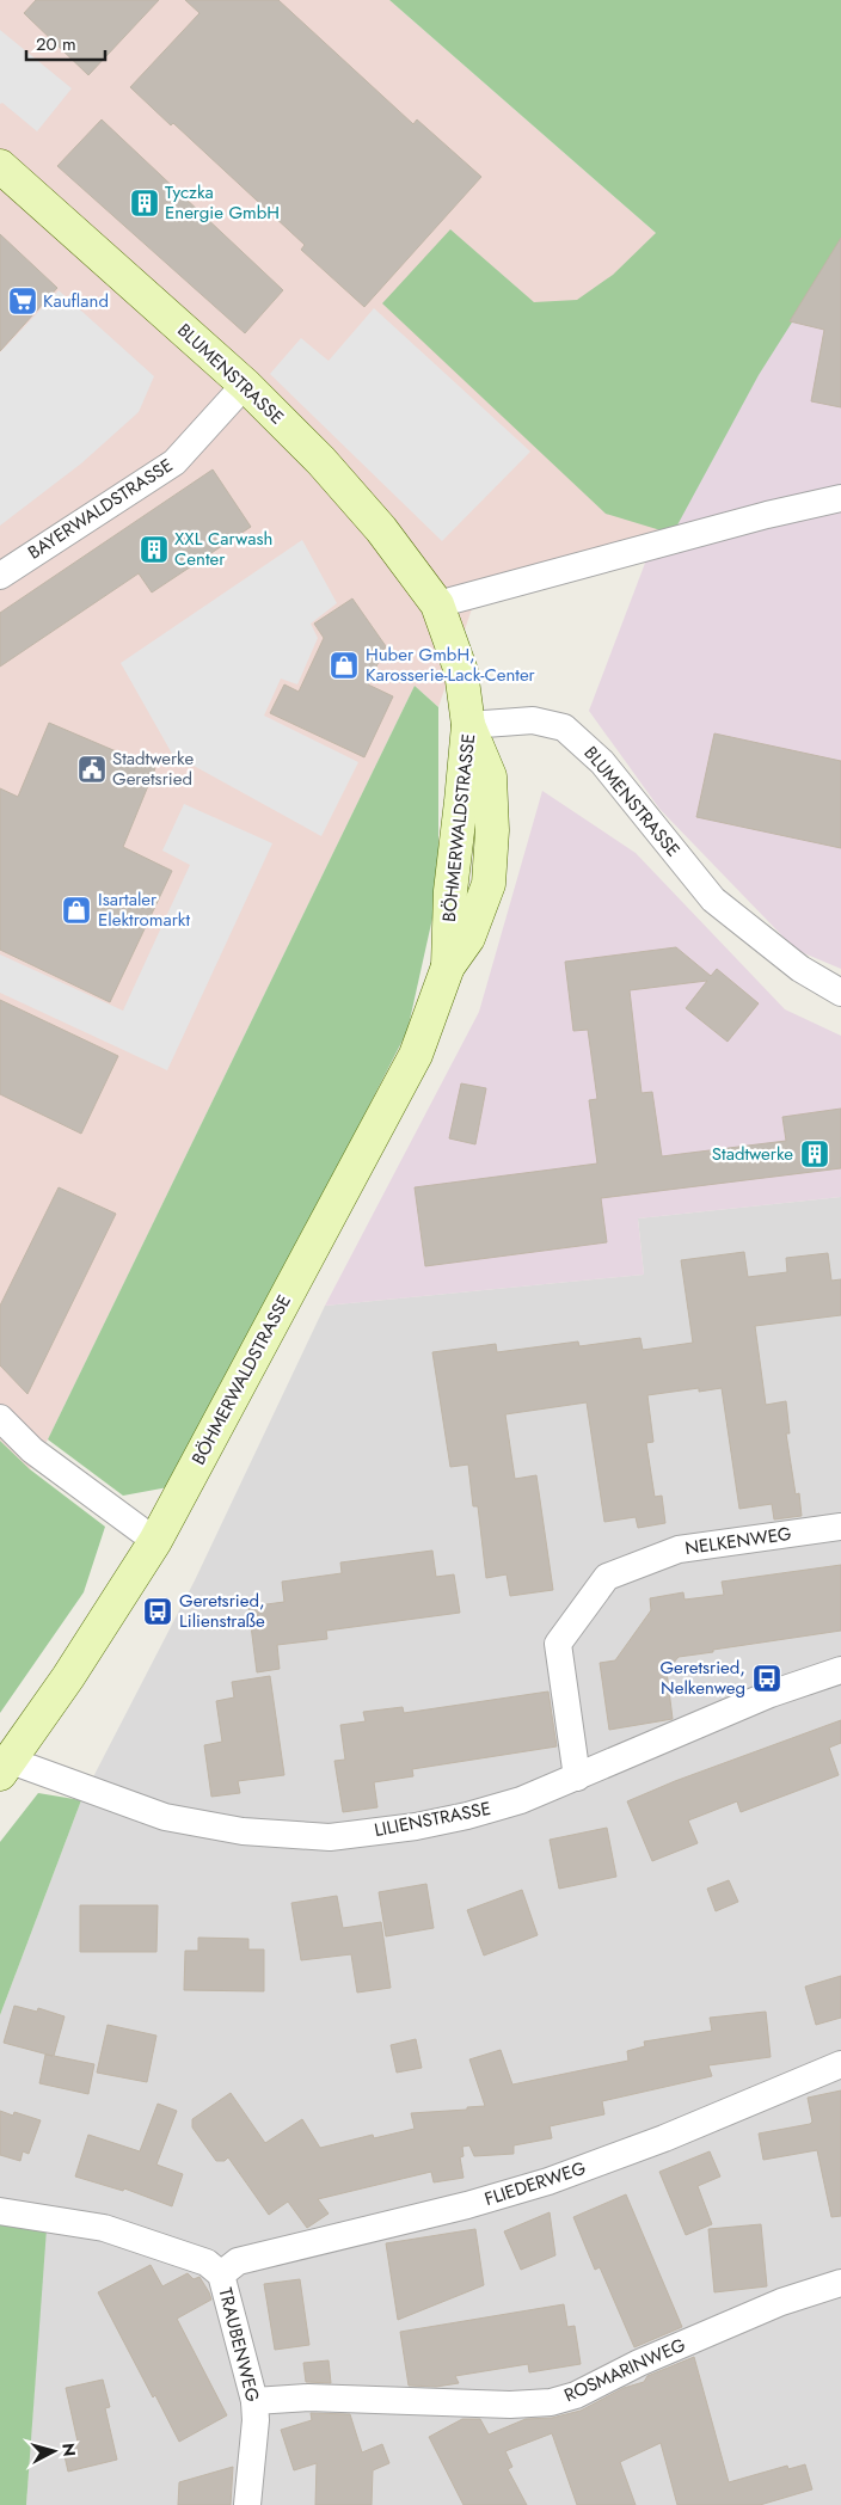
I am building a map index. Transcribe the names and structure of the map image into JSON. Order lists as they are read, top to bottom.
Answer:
{
  "streets": {
    "street": [
      "BLUMENSTRASSE",
      "BAYERWALDSTRASSE",
      "BÖHMERWALDSTRASSE",
      "NELKENWEG",
      "LILIENSTRASSE",
      "FLIEDERWEG",
      "TRAUBENWEG",
      "ROSMARINWEG"
    ]
  },
  "crossings": [
    ["BLUMENSTRASSE", "BAYERWALDSTRASSE"],
    ["BLUMENSTRASSE", "BÖHMERWALDSTRASSE"],
    ["BÖHMERWALDSTRASSE", "LILIENSTRASSE"],
    ["NELKENWEG", "LILIENSTRASSE"],
    ["FLIEDERWEG", "TRAUBENWEG"],
    ["TRAUBENWEG", "ROSMARINWEG"]
  ],
  "places": {
    "building": ["Tyczka Energie GmbH", "XXL Carwash Center", "Stadtwerke"],
    "supermarket": ["Kaufland"],
    "shop": ["Huber GmbH, Karosserie-Lack-Center", "Isartaler Elektromarkt"],
    "public building": ["Stadtwerke Geretsried"],
    "bus stop": ["Geretsried, Lilienstraße", "Geretsried, Nelkenweg"]
  },
  "scale_bar": "20 m",
  "north": "right"
}
